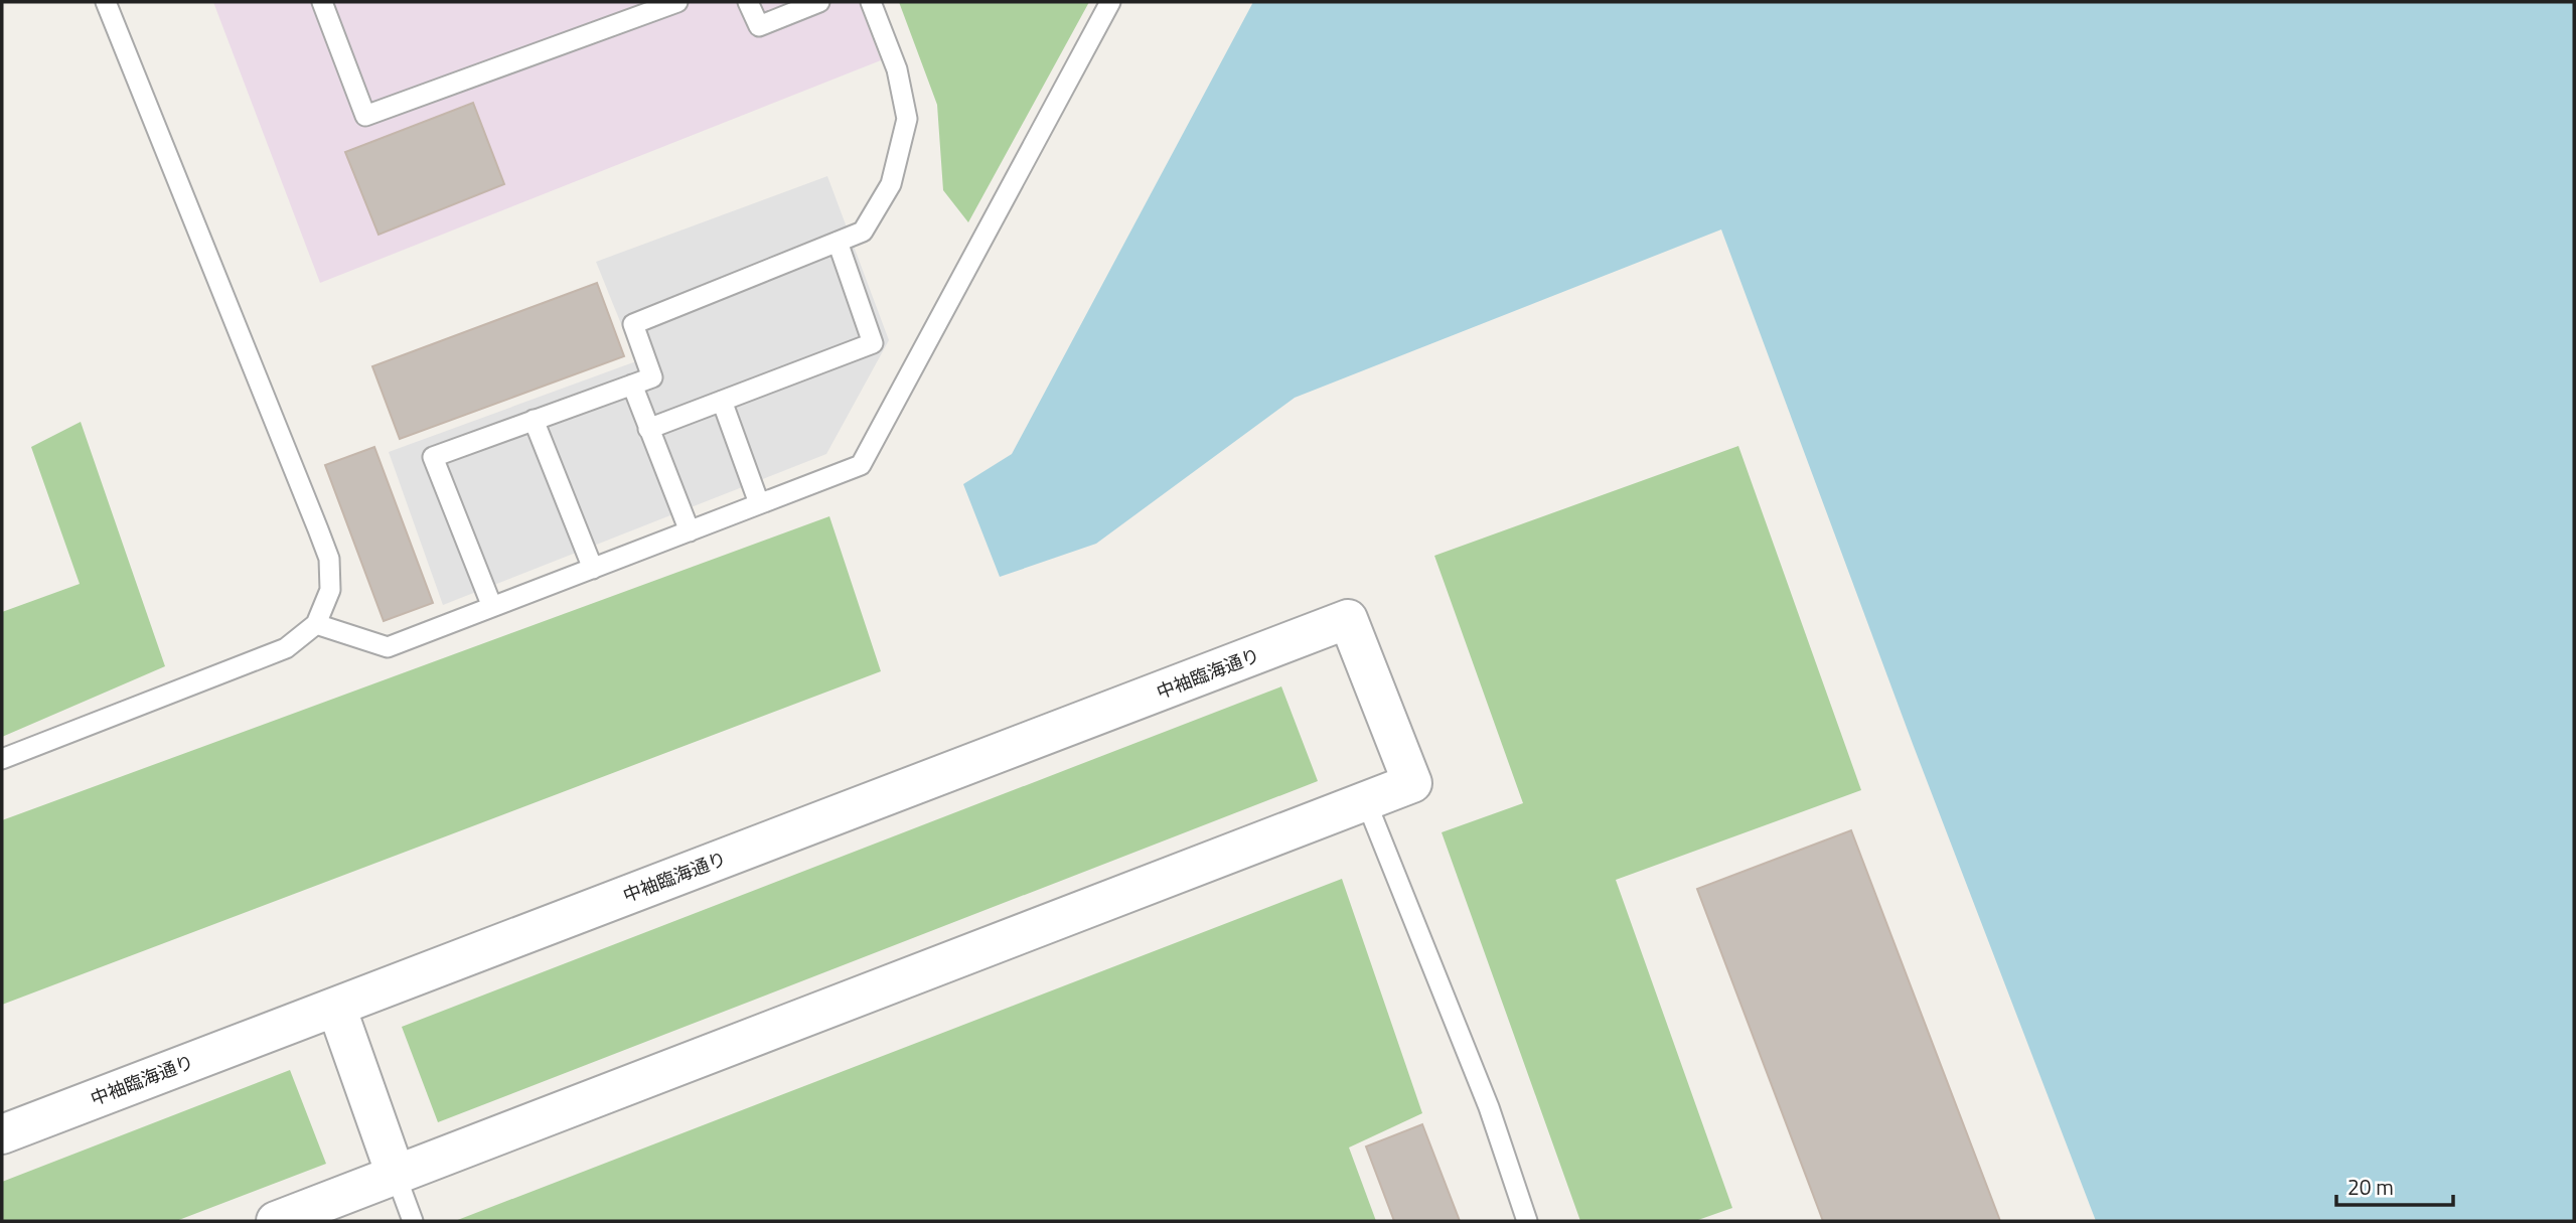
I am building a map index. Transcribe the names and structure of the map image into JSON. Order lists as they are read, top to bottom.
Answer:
{
  "streets": {
    "street": ["中袖臨海通り"]
  },
  "scale_bar": "20 m"
}
